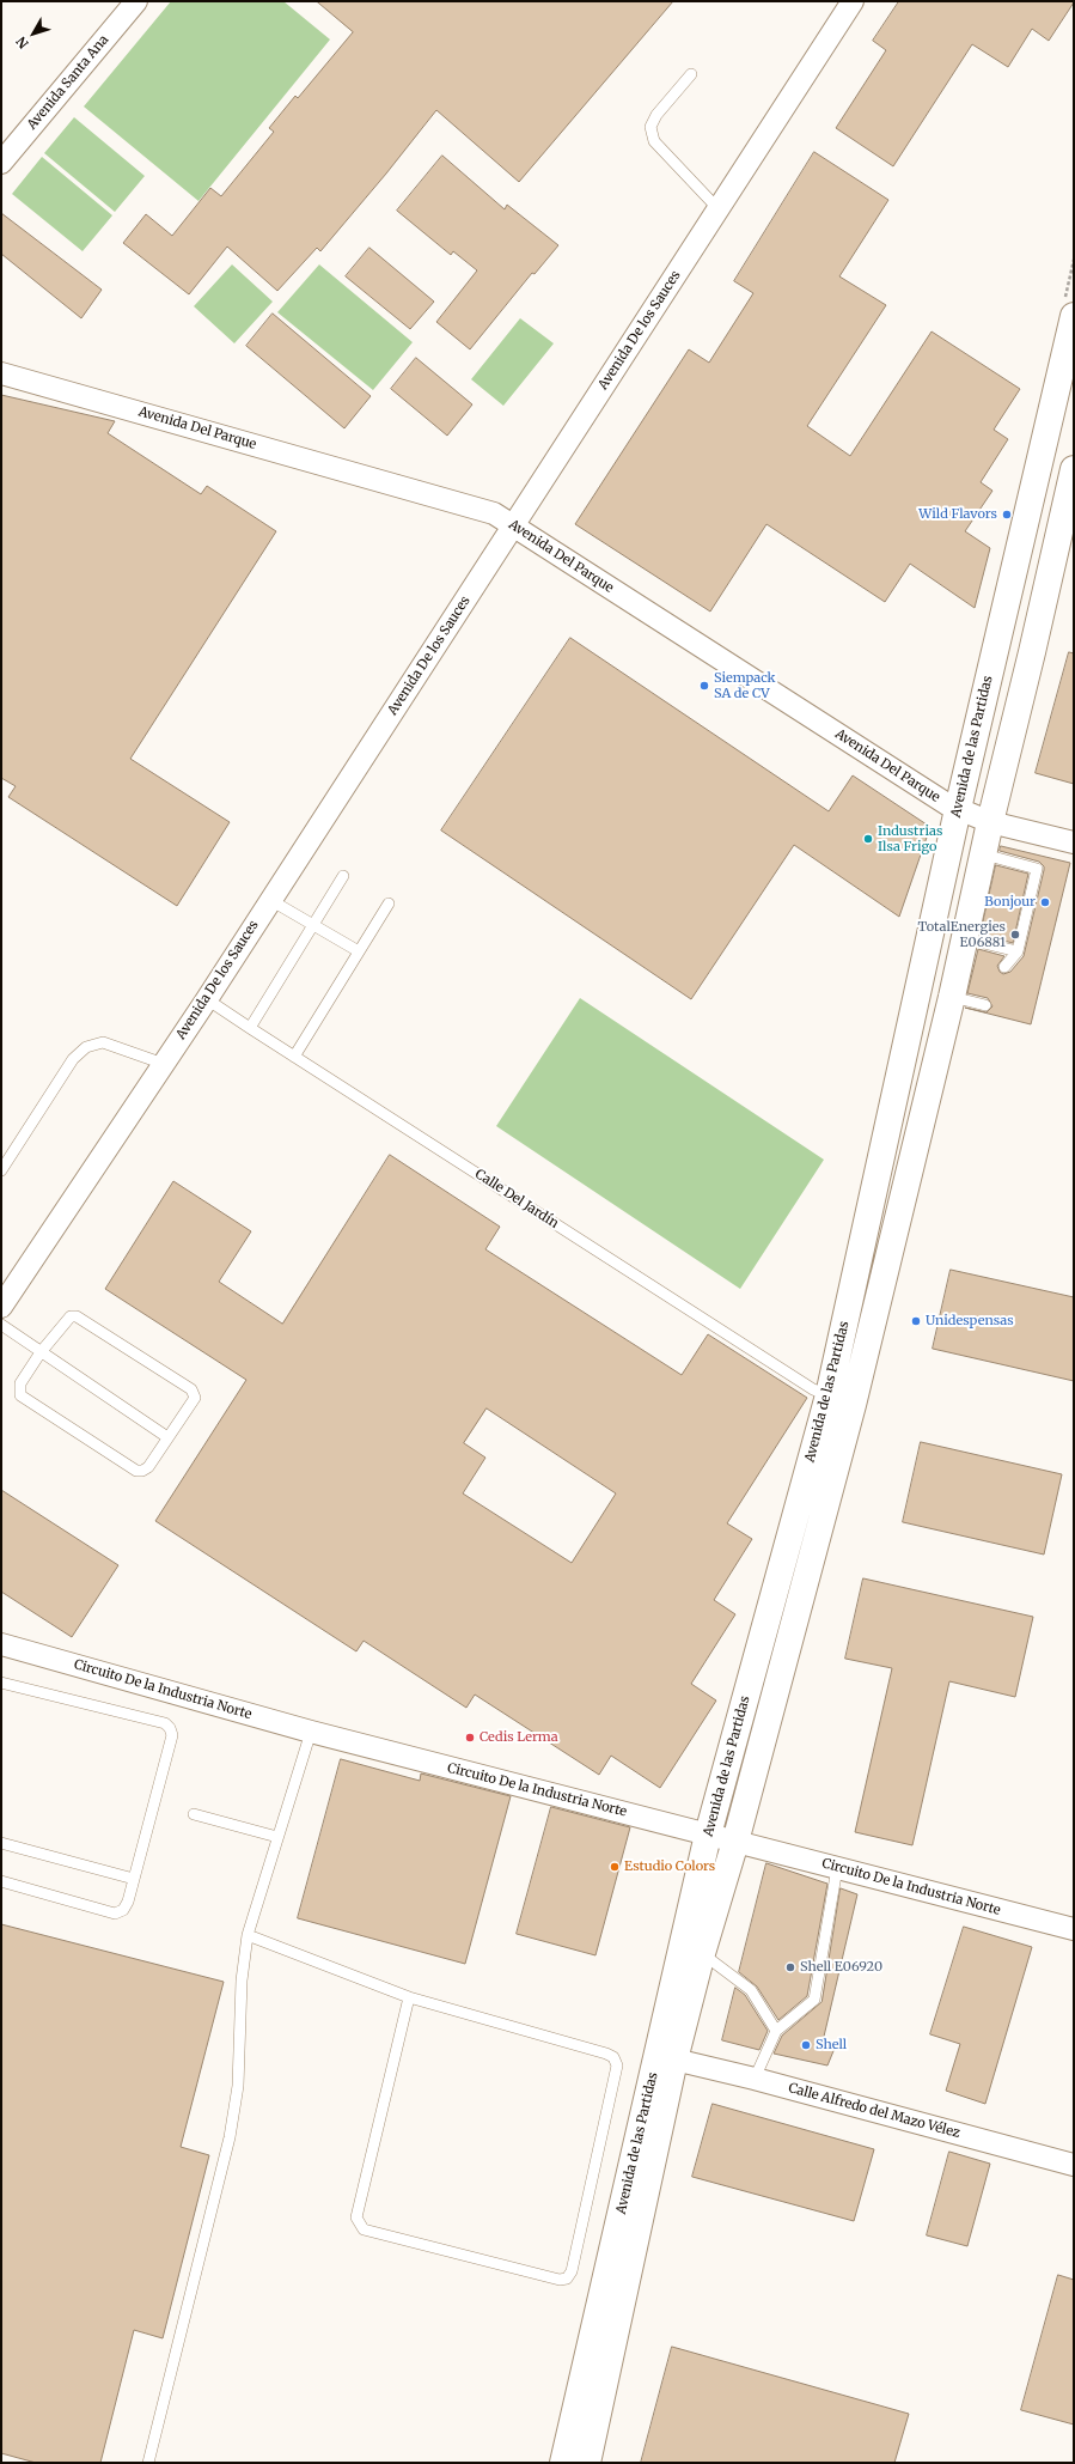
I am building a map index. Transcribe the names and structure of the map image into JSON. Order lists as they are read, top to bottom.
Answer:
{
  "streets": {
    "main road": ["Avenida de las Partidas"],
    "street": [
      "Avenida Santa Ana",
      "Avenida De los Sauces",
      "Avenida Del Parque",
      "Circuito De la Industria Norte",
      "Calle Alfredo del Mazo Vélez"
    ],
    "lane": ["Calle Del Jardín"]
  },
  "crossings": [
    ["Avenida De los Sauces", "Avenida Del Parque"],
    ["Avenida De los Sauces", "Calle Del Jardín"],
    ["Avenida Del Parque", "Avenida de las Partidas"],
    ["Avenida de las Partidas", "Calle Del Jardín"],
    ["Avenida de las Partidas", "Circuito De la Industria Norte"],
    ["Avenida de las Partidas", "Calle Alfredo del Mazo Vélez"]
  ],
  "places": [
    "Wild Flavors",
    "Siempack SA de CV",
    "Industrias Ilsa Frigo",
    "Bonjour",
    "TotalEnergies E06881",
    "Unidespensas",
    "Cedis Lerma",
    "Estudio Colors",
    "Shell E06920",
    "Shell"
  ],
  "north": "bottom left"
}
